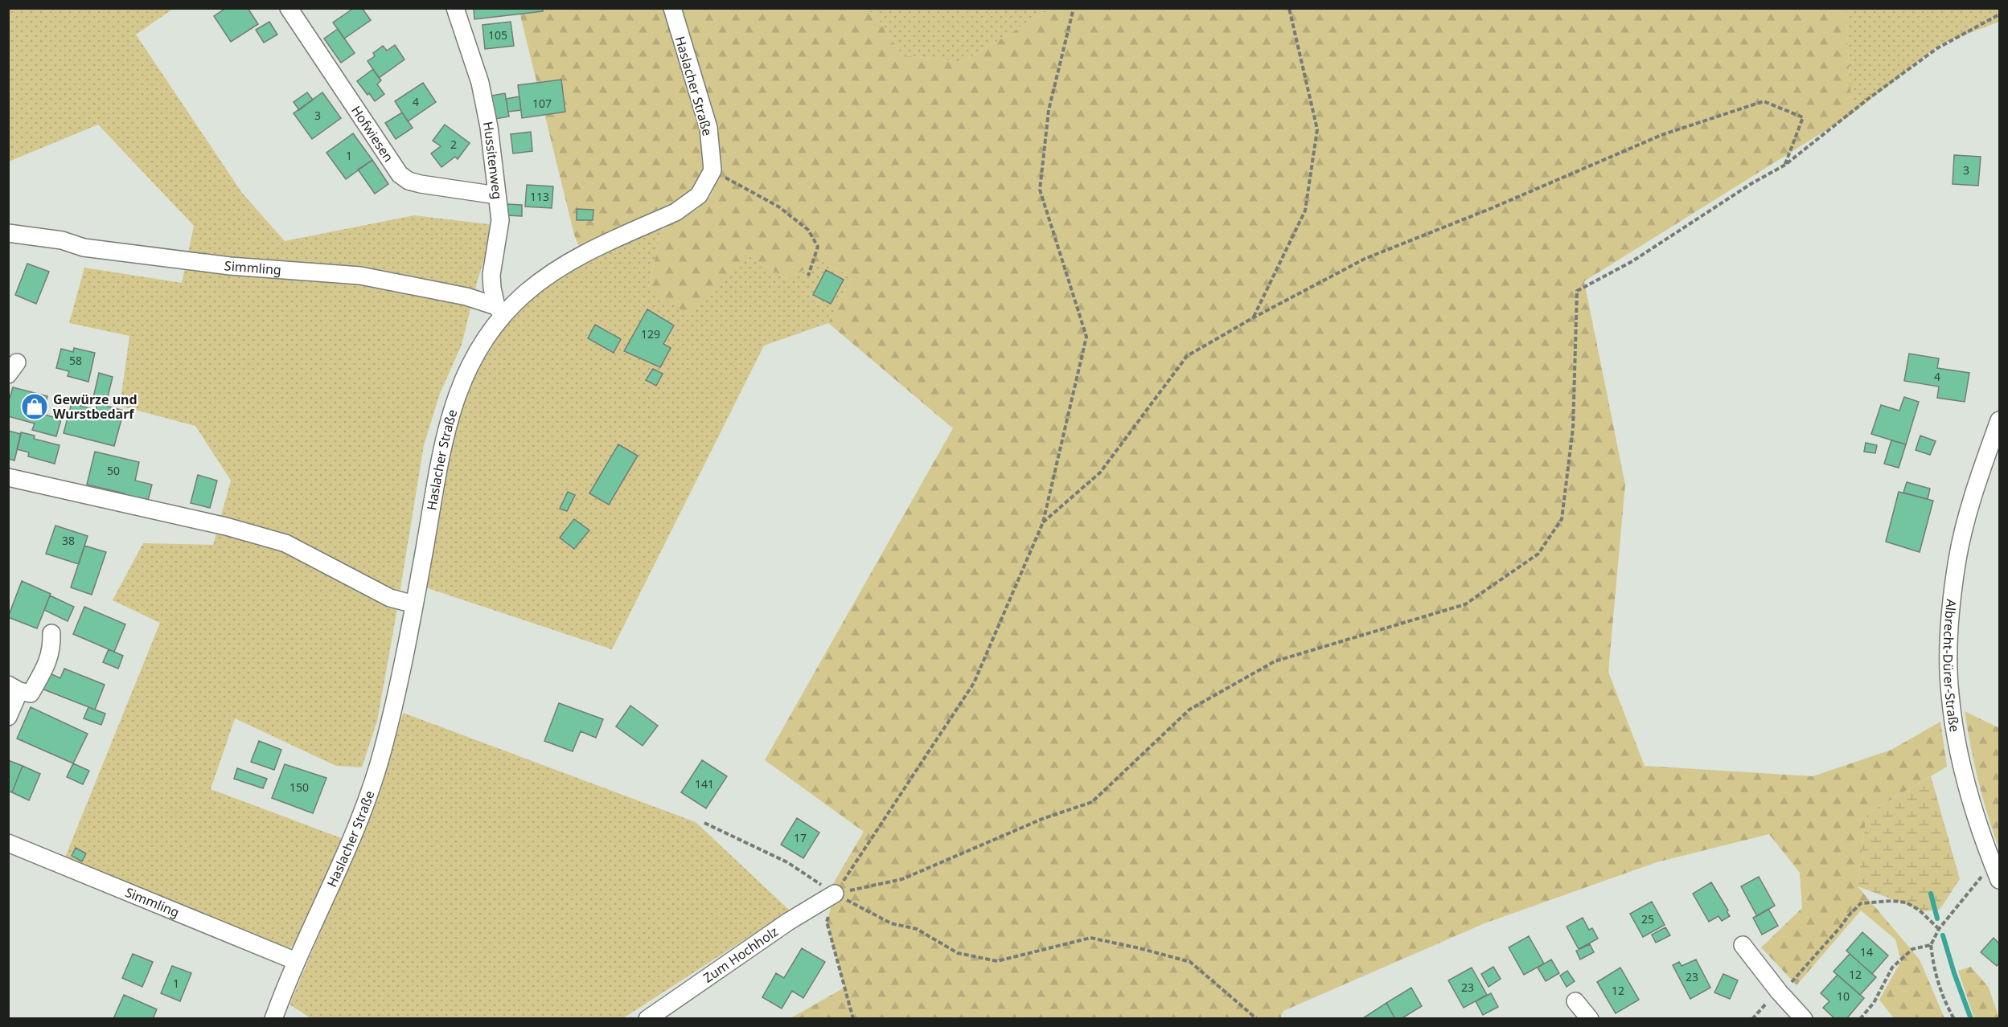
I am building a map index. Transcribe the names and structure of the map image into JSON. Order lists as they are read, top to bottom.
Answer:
{
  "streets": {
    "street": [
      "Haslacher Straße",
      "Hofwiesen",
      "Hussitenweg",
      "Simmling",
      "Albrecht-Dürer-Straße",
      "Zum Hochholz"
    ]
  },
  "crossings": [
    ["Haslacher Straße", "Hussitenweg"],
    ["Haslacher Straße", "Simmling"],
    ["Hofwiesen", "Hussitenweg"],
    ["Hussitenweg", "Simmling"]
  ],
  "places": {
    "shop": ["Gewürze und Wurstbedarf"]
  },
  "house_numbers": [
    "105",
    "4",
    "107",
    "3",
    "2",
    "1",
    "3",
    "113",
    "129",
    "58",
    "4",
    "50",
    "38",
    "141",
    "150",
    "17",
    "25",
    "14",
    "12",
    "23",
    "1",
    "23",
    "12",
    "10"
  ]
}
